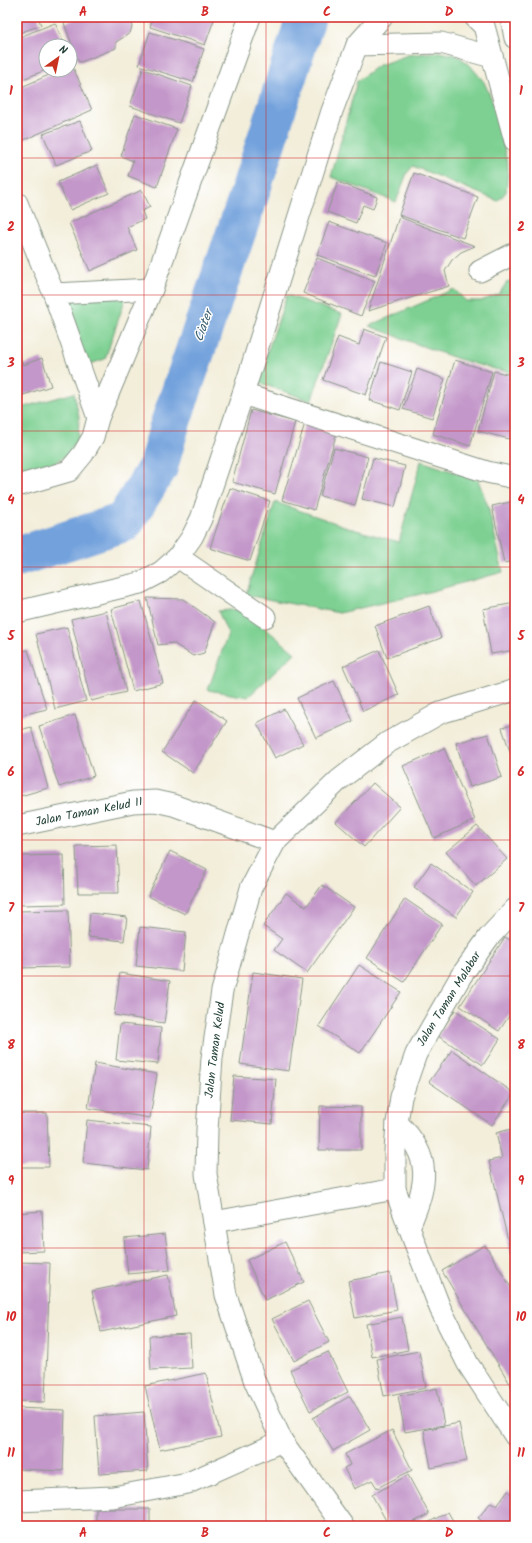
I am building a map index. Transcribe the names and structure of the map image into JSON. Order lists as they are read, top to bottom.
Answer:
{
  "streets": {
    "street": ["Jalan Taman Kelud II", "Jalan Taman Malabar", "Jalan Taman Kelud"]
  },
  "crossings": [
    ["Jalan Taman Kelud II", "Jalan Taman Kelud"]
  ],
  "water": ["Ciater"],
  "north": "top right",
  "grid": {
    "columns": [
      "A",
      "B",
      "C",
      "D"
    ],
    "rows": [
      "1",
      "2",
      "3",
      "4",
      "5",
      "6",
      "7",
      "8",
      "9",
      "10",
      "11"
    ]
  }
}
